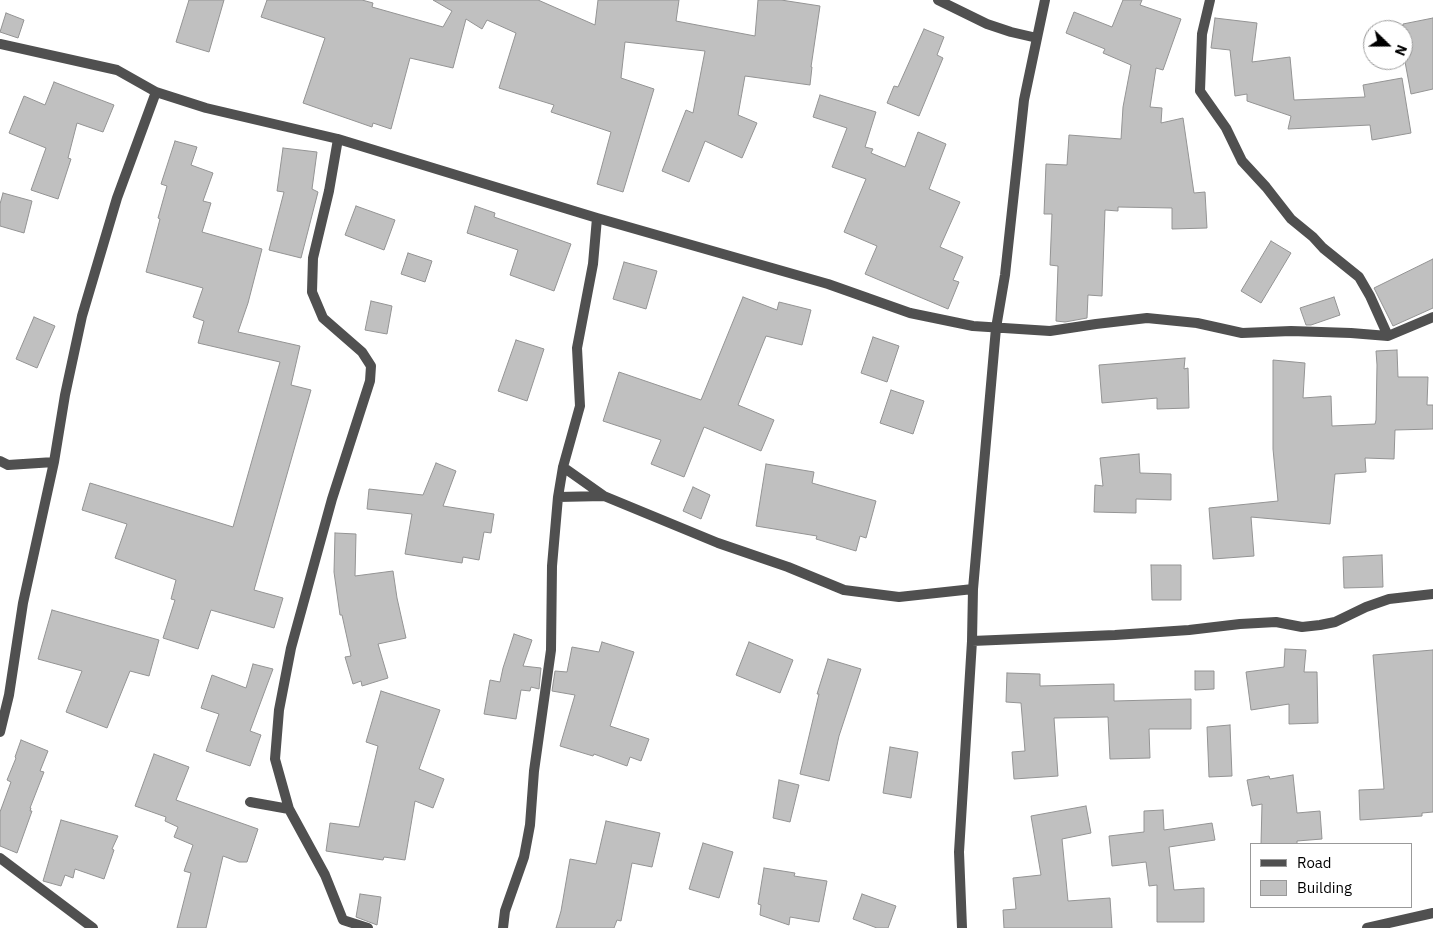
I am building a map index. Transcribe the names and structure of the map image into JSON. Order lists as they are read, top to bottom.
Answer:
{
  "legend": ["Road", "Building"],
  "north": "right"
}
